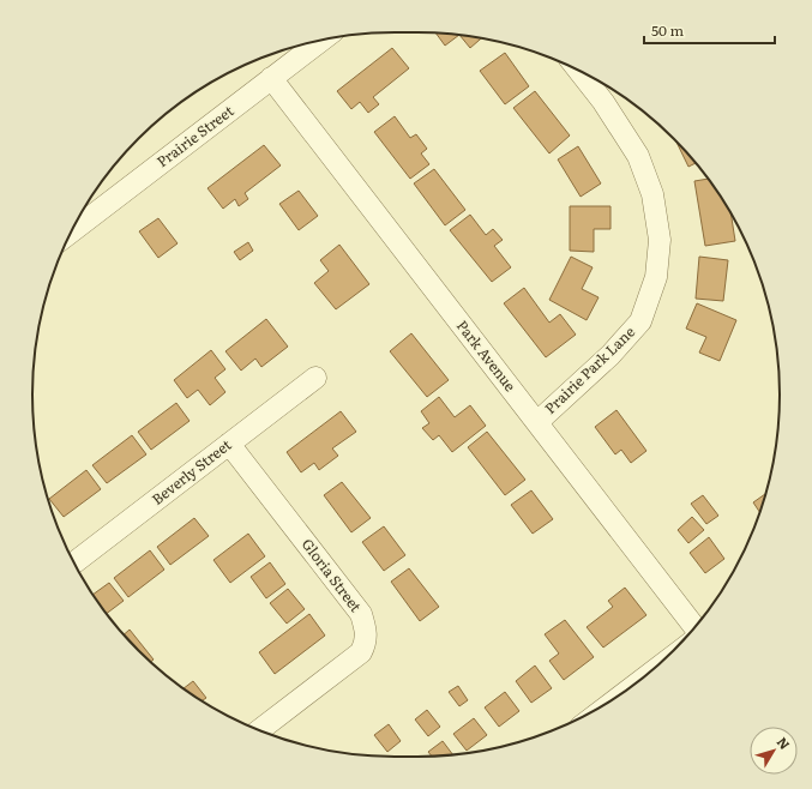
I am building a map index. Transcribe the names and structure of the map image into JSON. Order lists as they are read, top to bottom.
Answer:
{
  "streets": {
    "street": [
      "Prairie Street",
      "Park Avenue",
      "Prairie Park Lane",
      "Beverly Street",
      "Gloria Street"
    ]
  },
  "crossings": [
    ["Prairie Street", "Park Avenue"],
    ["Park Avenue", "Prairie Park Lane"],
    ["Beverly Street", "Gloria Street"]
  ],
  "scale_bar": "50 m",
  "north": "top right"
}
